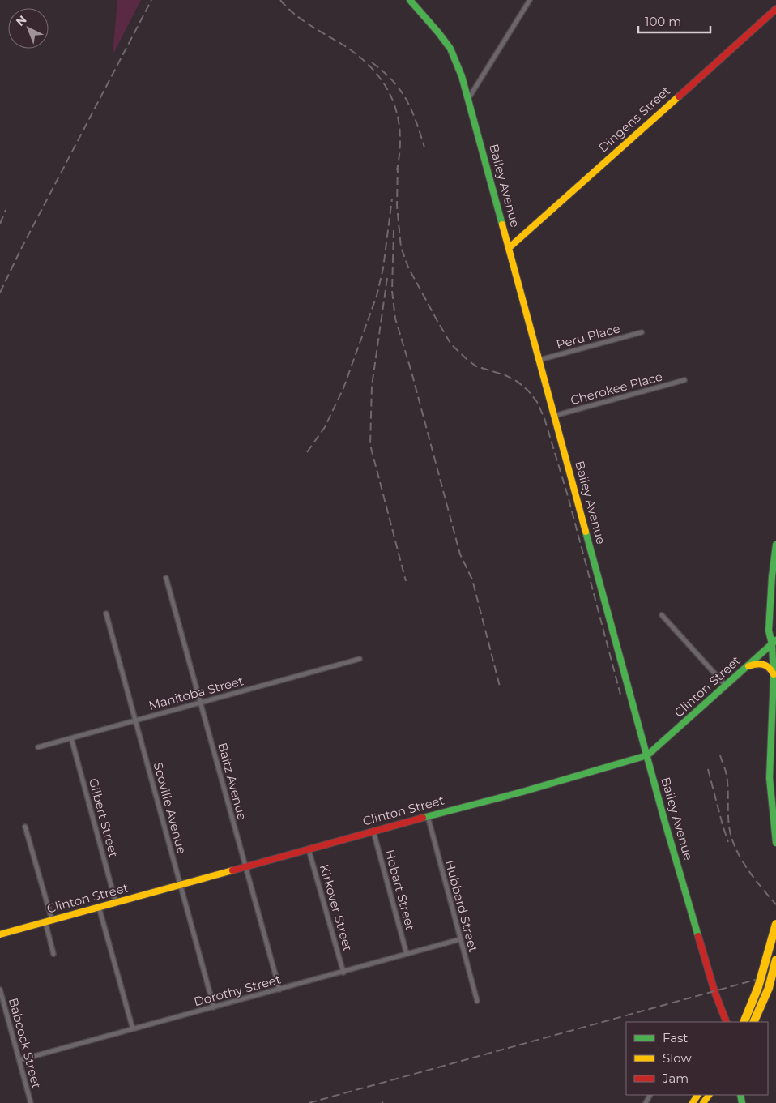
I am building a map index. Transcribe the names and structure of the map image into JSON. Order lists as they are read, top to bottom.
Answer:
{
  "streets": {
    "main road": ["Dingens Street", "Bailey Avenue", "Clinton Street"],
    "street": [
      "Peru Place",
      "Cherokee Place",
      "Manitoba Street",
      "Baitz Avenue",
      "Scoville Avenue",
      "Gilbert Street",
      "Hobart Street",
      "Hubbard Street",
      "Kirkover Street",
      "Dorothy Street",
      "Babcock Street"
    ]
  },
  "crossings": [
    ["Dingens Street", "Bailey Avenue"],
    ["Bailey Avenue", "Peru Place"],
    ["Bailey Avenue", "Cherokee Place"],
    ["Bailey Avenue", "Clinton Street"],
    ["Clinton Street", "Baitz Avenue"],
    ["Clinton Street", "Scoville Avenue"],
    ["Clinton Street", "Gilbert Street"],
    ["Clinton Street", "Hobart Street"],
    ["Clinton Street", "Hubbard Street"],
    ["Clinton Street", "Kirkover Street"],
    ["Manitoba Street", "Baitz Avenue"],
    ["Manitoba Street", "Scoville Avenue"],
    ["Manitoba Street", "Gilbert Street"],
    ["Baitz Avenue", "Dorothy Street"],
    ["Scoville Avenue", "Dorothy Street"],
    ["Hobart Street", "Dorothy Street"],
    ["Hubbard Street", "Dorothy Street"],
    ["Kirkover Street", "Dorothy Street"],
    ["Dorothy Street", "Babcock Street"]
  ],
  "legend": ["Fast", "Slow", "Jam"],
  "scale_bar": "100 m",
  "north": "top left"
}
